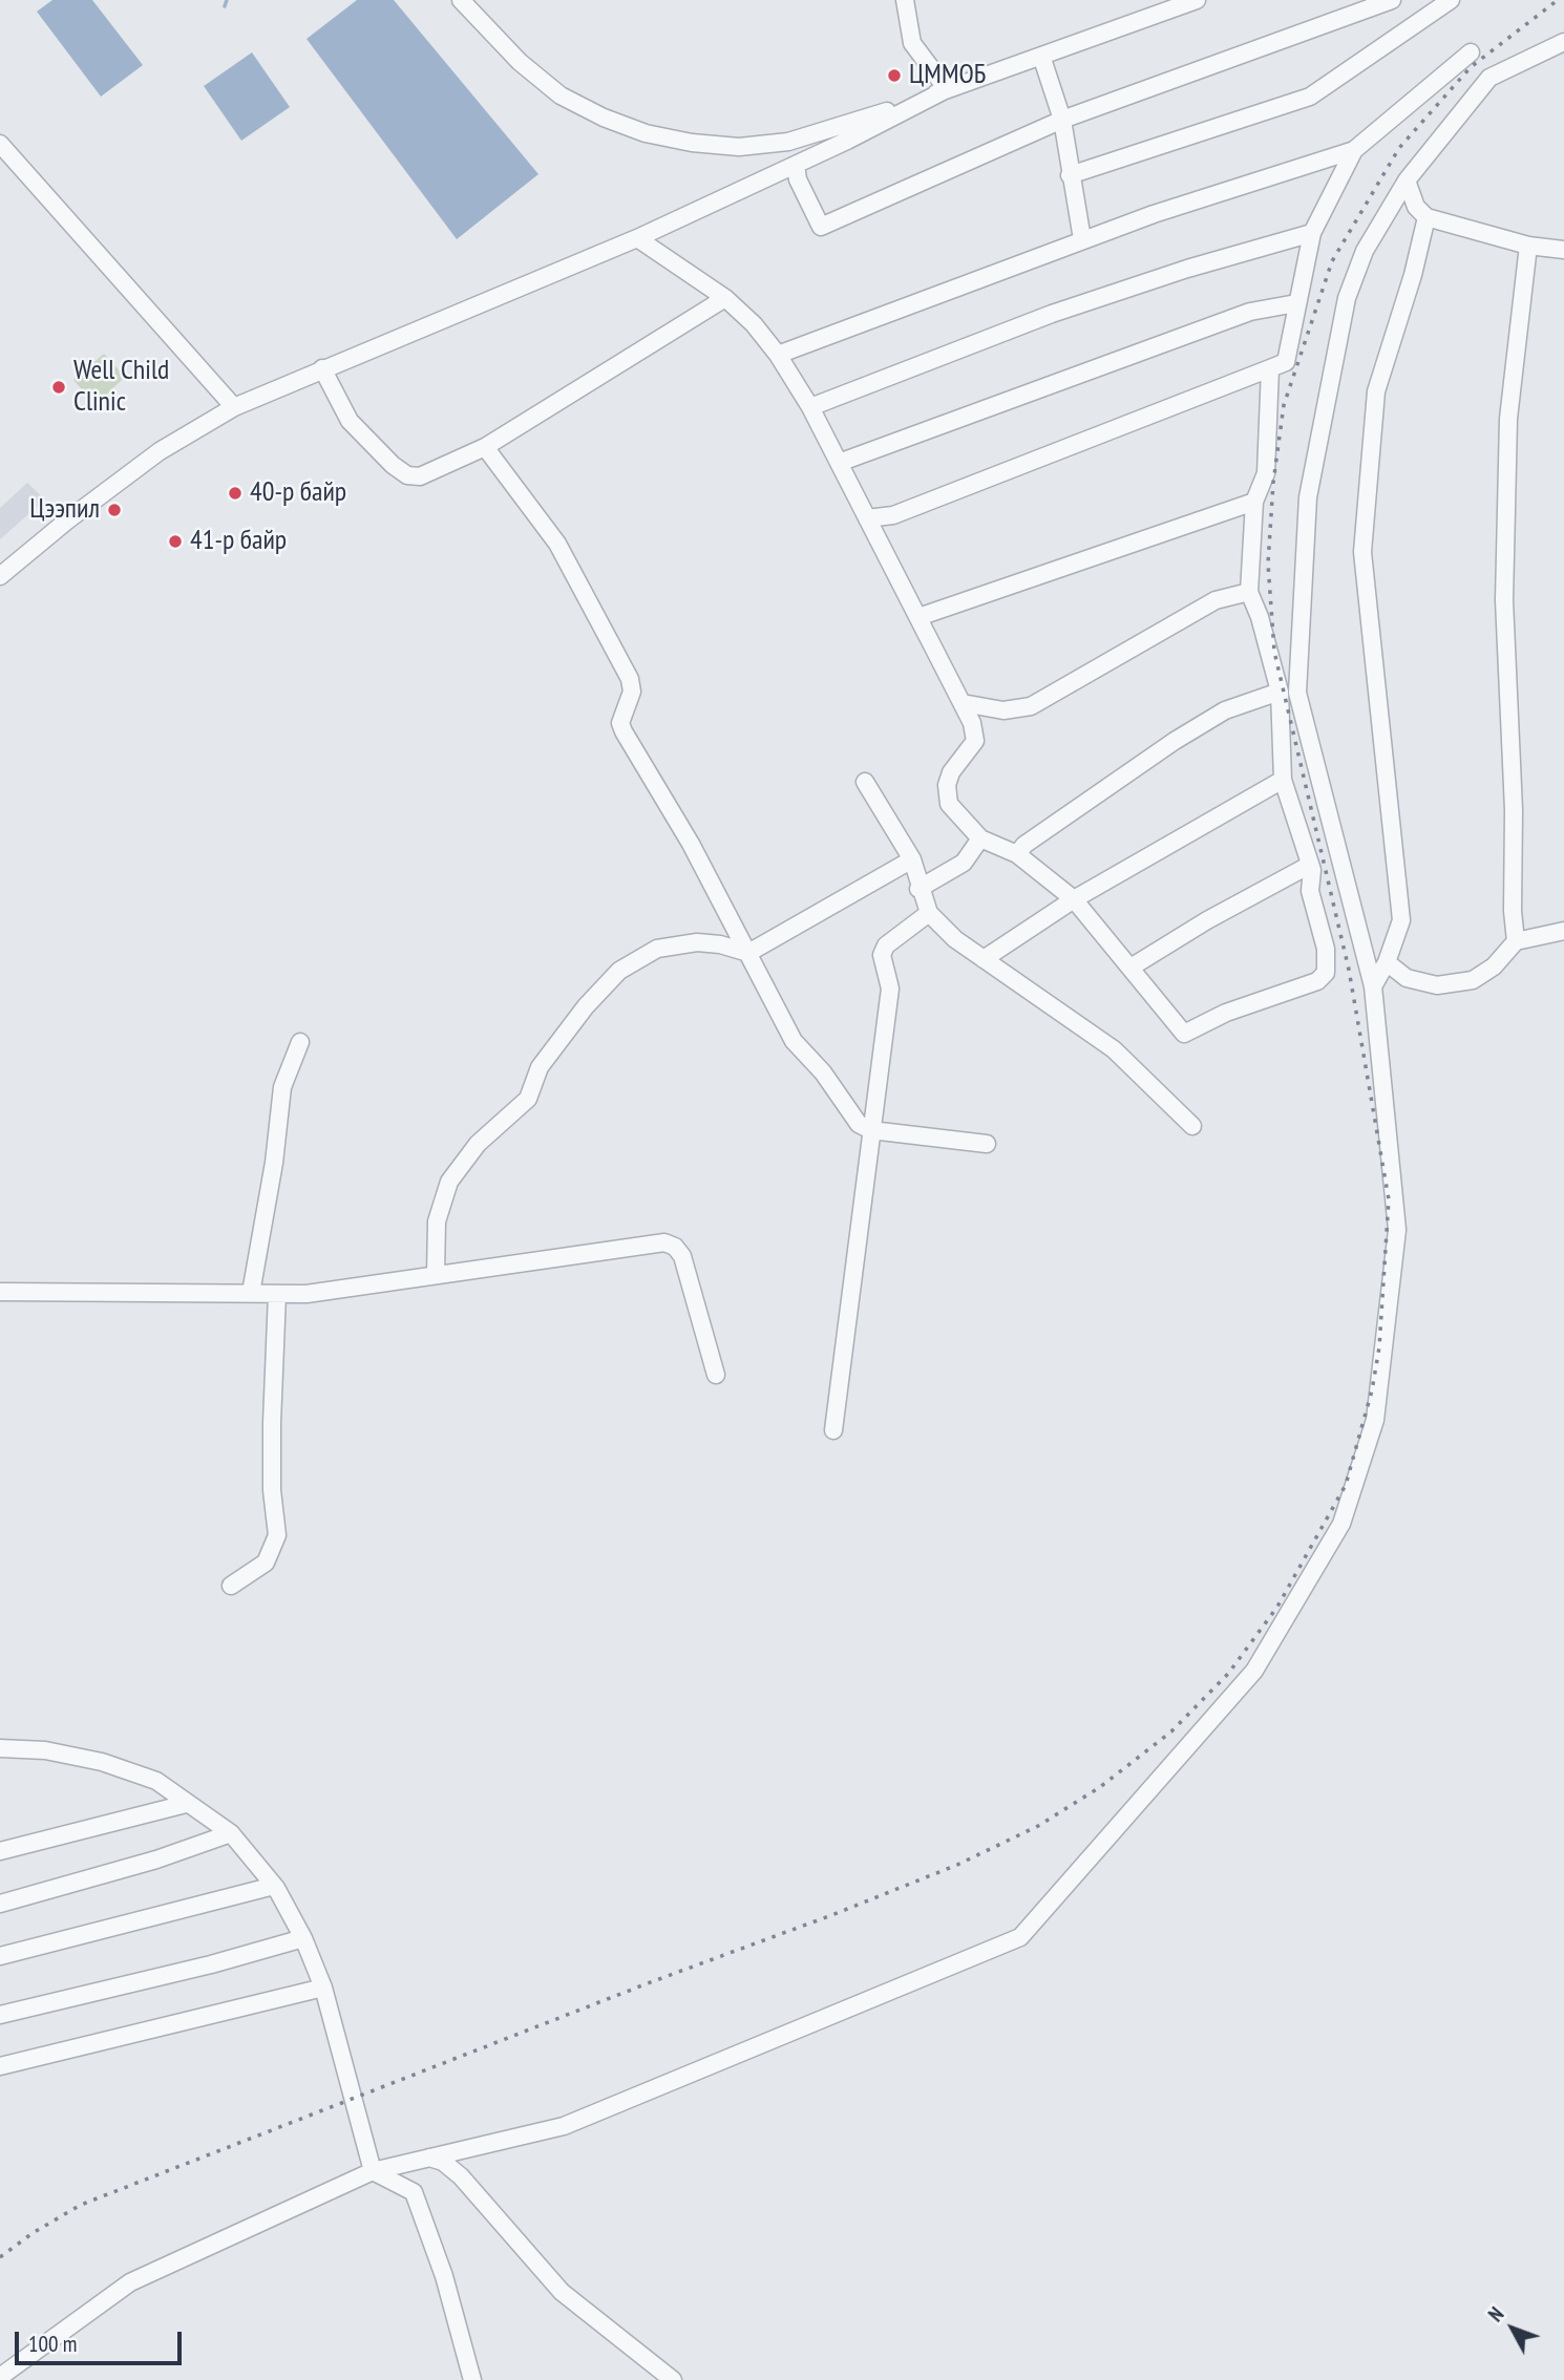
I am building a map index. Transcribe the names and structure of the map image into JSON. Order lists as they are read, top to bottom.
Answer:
{
  "places": [
    "ЦММОБ",
    "Well Child Clinic",
    "40-р байр",
    "Цээпил",
    "41-р байр"
  ],
  "scale_bar": "100 m",
  "north": "top left"
}
